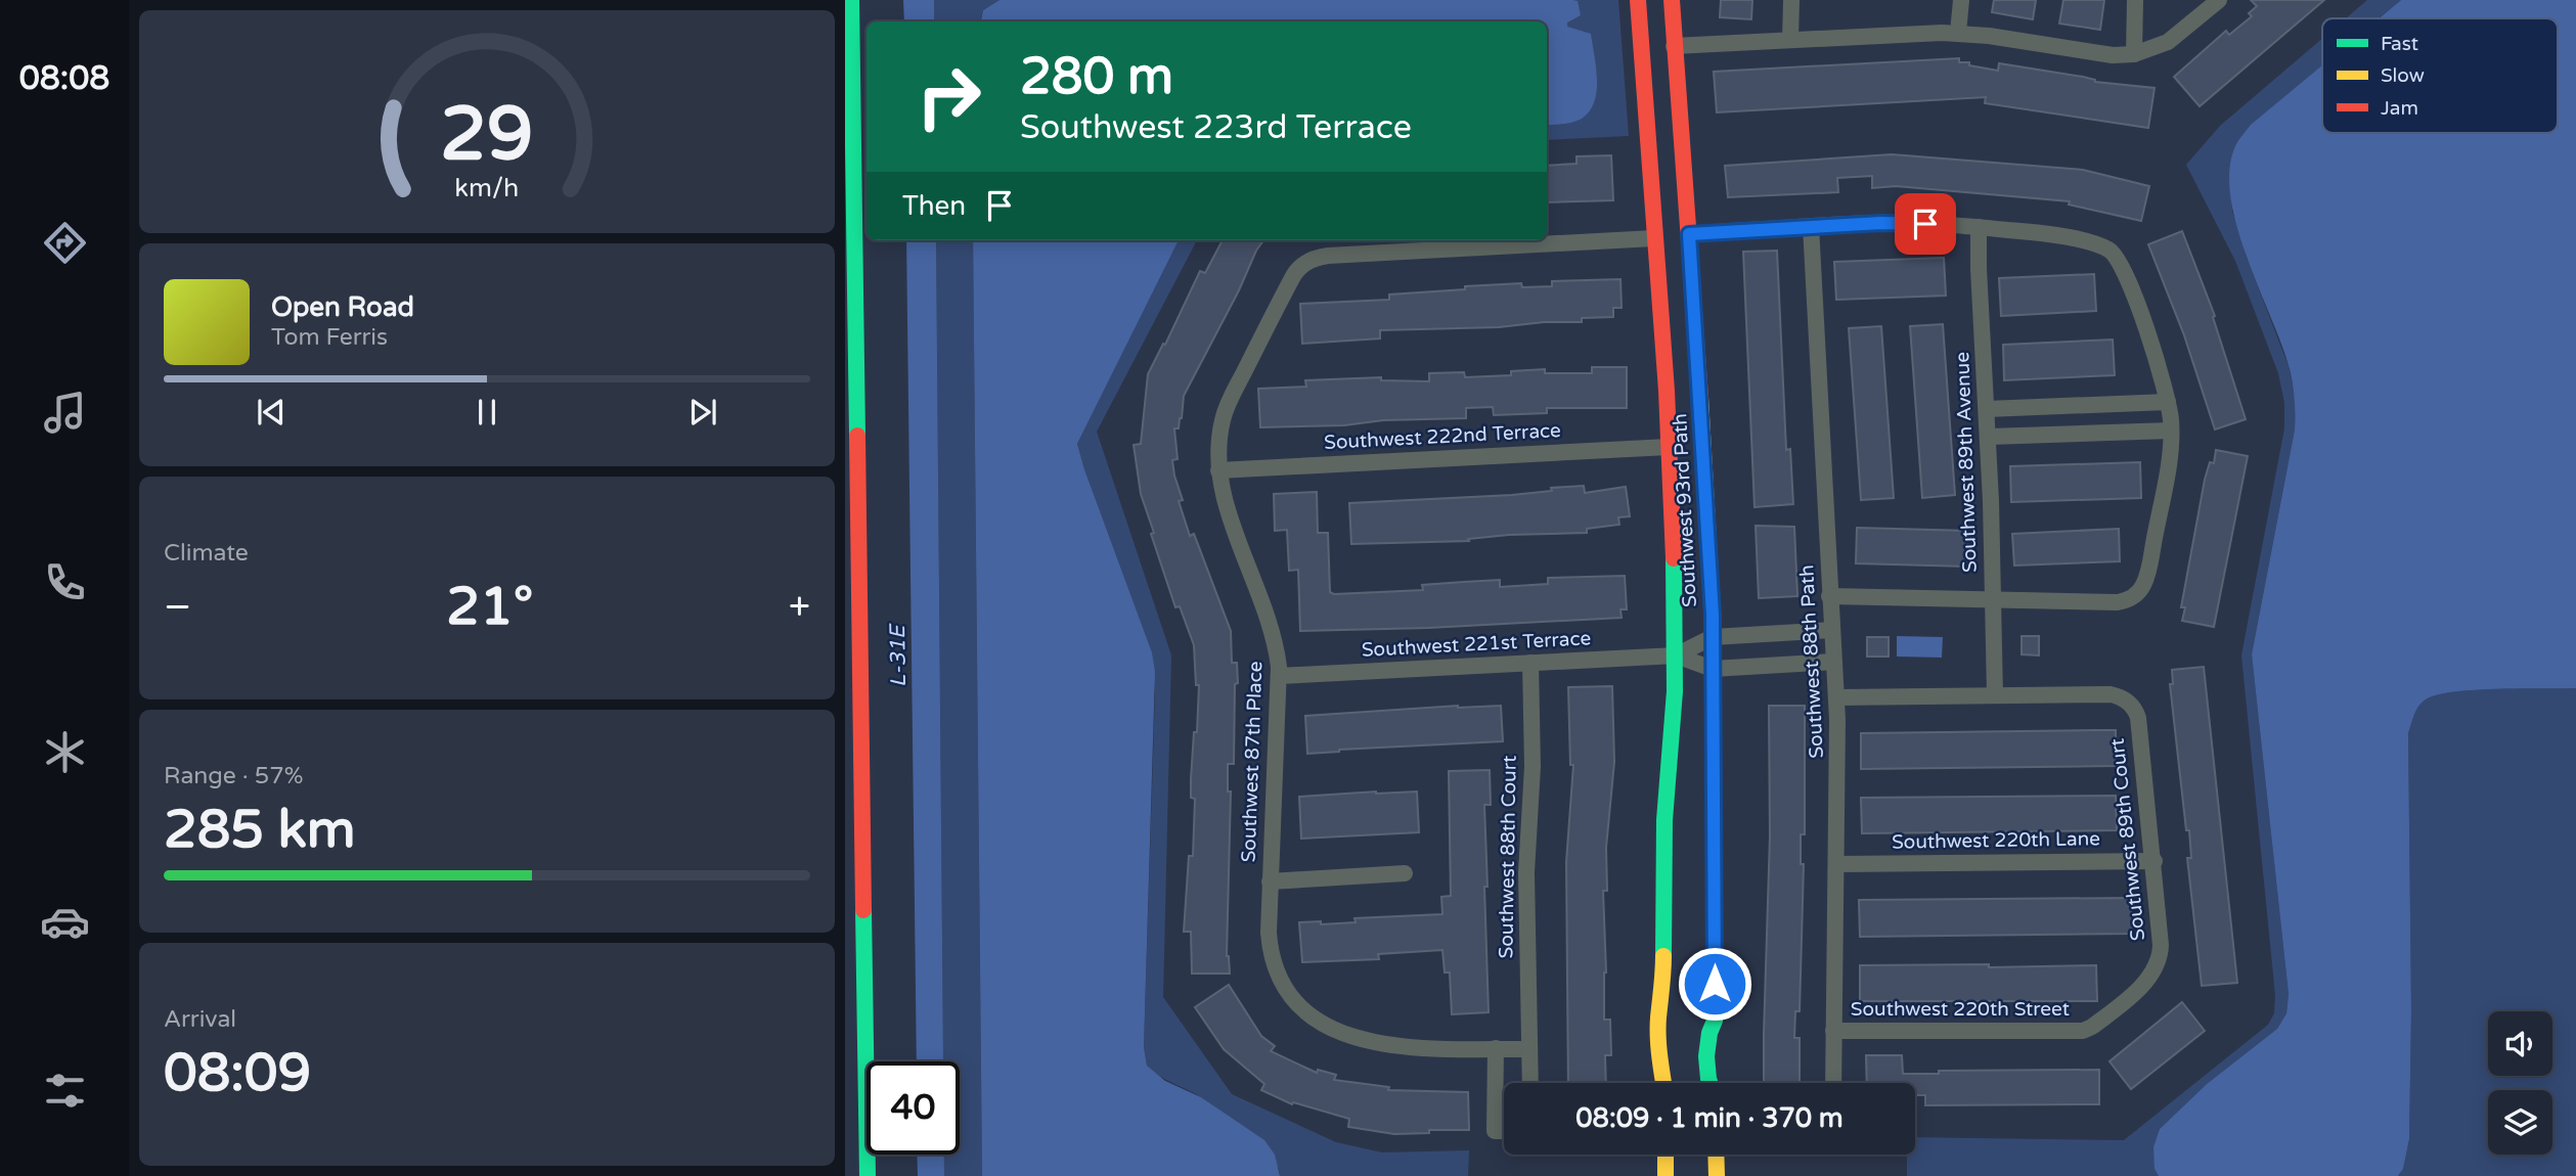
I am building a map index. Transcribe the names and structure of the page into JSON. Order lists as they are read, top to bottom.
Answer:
{
  "streets": {
    "street": [
      "Southwest 222nd Terrace",
      "Southwest 89th Avenue",
      "Southwest 93rd Path",
      "Southwest 221st Terrace",
      "Southwest 88th Path",
      "Southwest 87th Place",
      "Southwest 89th Court",
      "Southwest 220th Lane",
      "Southwest 88th Court",
      "Southwest 220th Street"
    ]
  },
  "crossings": [
    ["Southwest 222nd Terrace", "Southwest 93rd Path"],
    ["Southwest 222nd Terrace", "Southwest 87th Place"],
    ["Southwest 89th Avenue", "Southwest 89th Court"],
    ["Southwest 93rd Path", "Southwest 221st Terrace"],
    ["Southwest 93rd Path", "Southwest 87th Place"],
    ["Southwest 221st Terrace", "Southwest 88th Path"],
    ["Southwest 221st Terrace", "Southwest 87th Place"],
    ["Southwest 221st Terrace", "Southwest 88th Court"],
    ["Southwest 88th Path", "Southwest 220th Lane"],
    ["Southwest 88th Path", "Southwest 220th Street"],
    ["Southwest 89th Court", "Southwest 220th Lane"],
    ["Southwest 89th Court", "Southwest 220th Street"]
  ],
  "water": ["L-31E"],
  "legend": ["Fast", "Slow", "Jam"],
  "page": {
    "tabs": "08:08",
    "turn": ["280 m", "Southwest 223rd Terrace"],
    "then": "Then",
    "song": ["Open Road", "Tom Ferris"],
    "tile": [
      "Climate",
      ["Range · 57%", "285 km"],
      ["Arrival", "08:09"]
    ],
    "heat": ["−", "21°", "+"],
    "limit": "40",
    "trip": "08:09 · 1 min · 370 m",
    "gauge": ["29", "km/h"]
  }
}
